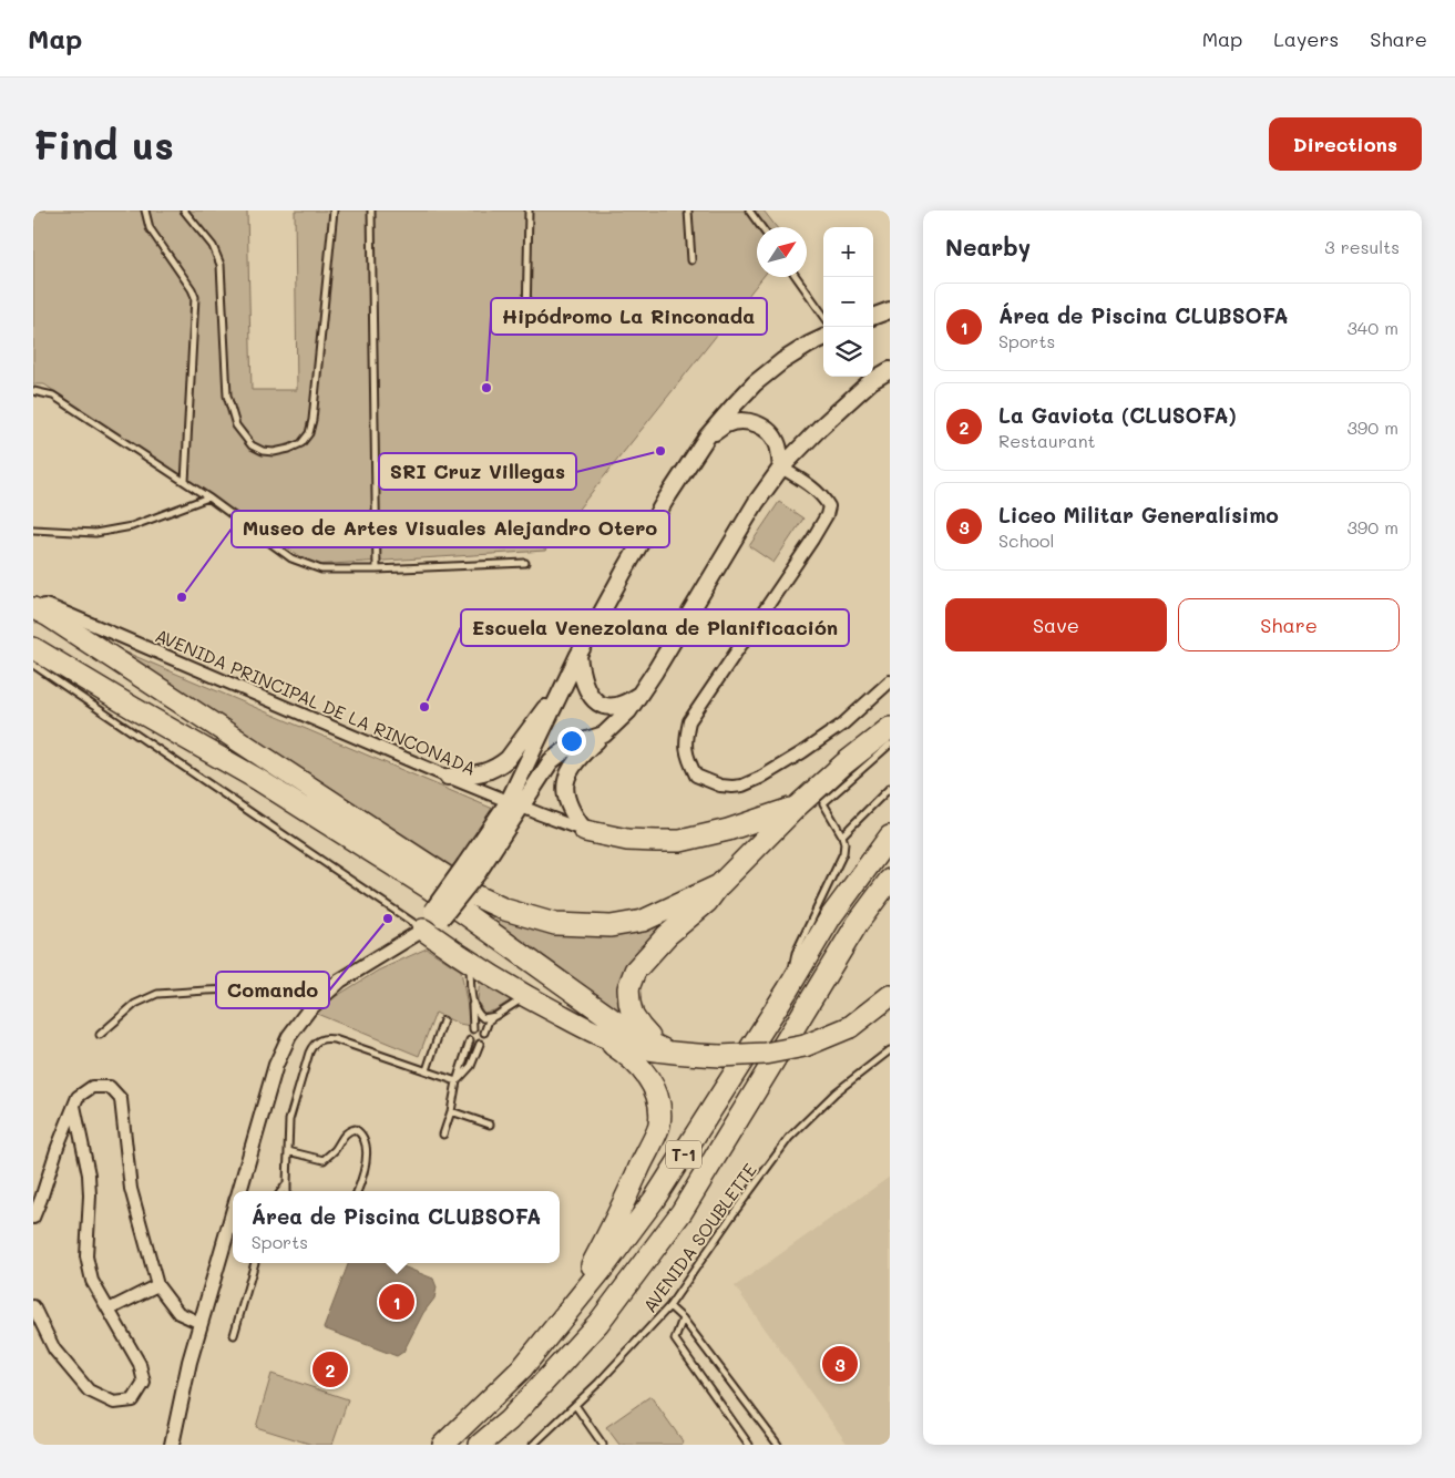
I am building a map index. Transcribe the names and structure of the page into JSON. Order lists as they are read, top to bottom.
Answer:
{
  "streets": {
    "highway": ["T-1"],
    "street": ["AVENIDA PRINCIPAL DE LA RINCONADA"],
    "lane": ["AVENIDA SOUBLETTE"]
  },
  "places": [
    "Hipódromo La Rinconada",
    "SRI Cruz Villegas",
    "Museo de Artes Visuales Alejandro Otero",
    "Escuela Venezolana de Planificación",
    "Comando"
  ],
  "north": "top right",
  "page": {
    "header": "Map",
    "nav": ["Map", "Layers", "Share"],
    "buttons": [
      "Directions",
      ["Save", "Share"]
    ],
    "title": "Find us",
    "heading": ["Nearby", "3 results"],
    "map_buttons": ["+", "−"],
    "list": [
      {
        "mark": "1",
        "name": "Área de Piscina CLUBSOFA",
        "note": "Sports",
        "value": "340 m"
      },
      {
        "mark": "2",
        "name": "La Gaviota (CLUSOFA)",
        "note": "Restaurant",
        "value": "390 m"
      },
      {
        "mark": "3",
        "name": "Liceo Militar Generalísimo",
        "note": "School",
        "value": "390 m"
      }
    ],
    "popup": ["Área de Piscina CLUBSOFA", "Sports"],
    "pins": ["1", "3", "2"]
  }
}
